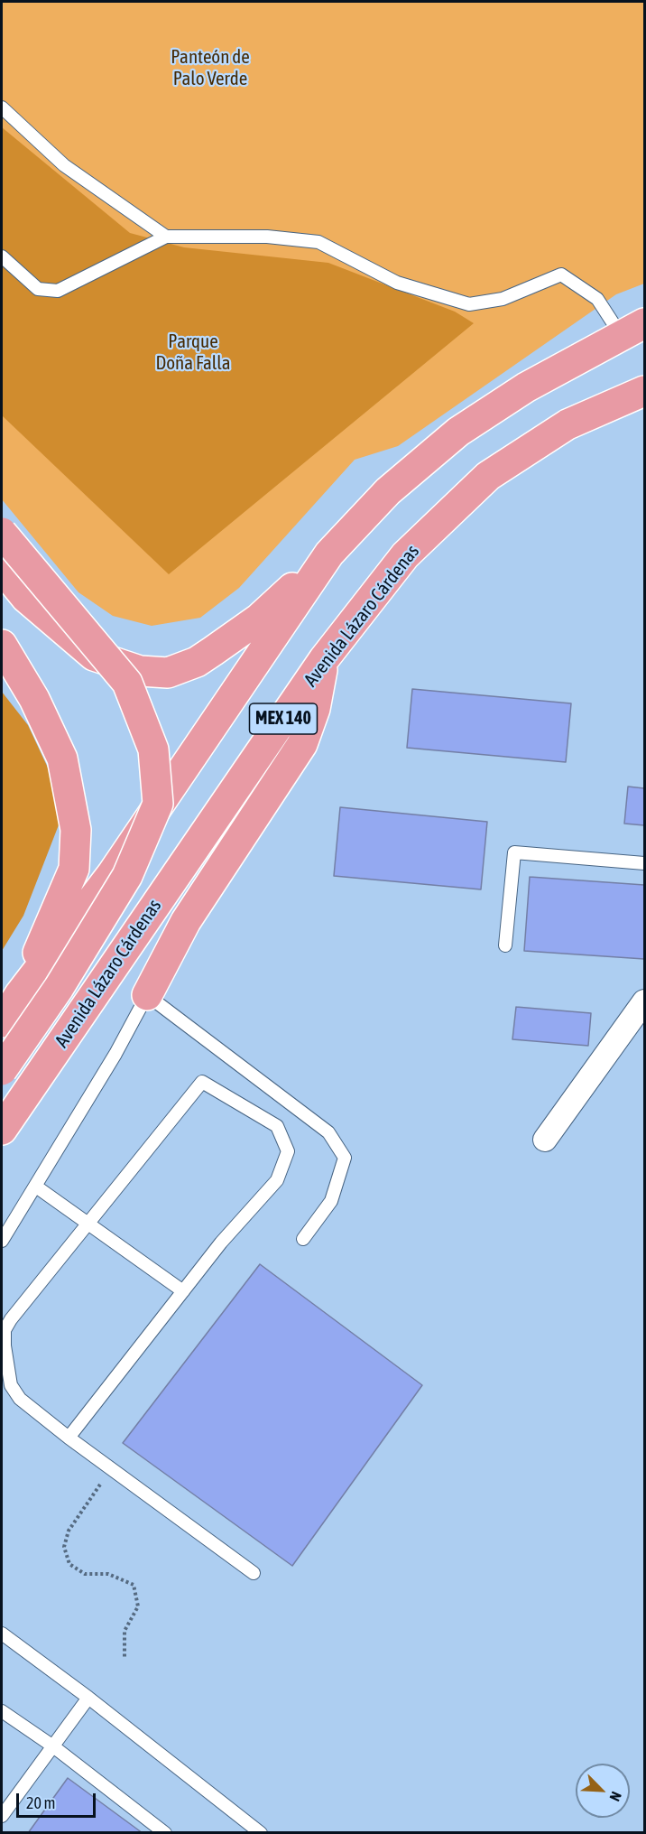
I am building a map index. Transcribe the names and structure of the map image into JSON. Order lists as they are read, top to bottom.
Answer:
{
  "streets": {
    "highway": ["Avenida Lázaro Cárdenas", "MEX 140"]
  },
  "parks": ["Panteón de Palo Verde", "Parque Doña Falla"],
  "scale_bar": "20 m",
  "north": "bottom right"
}
